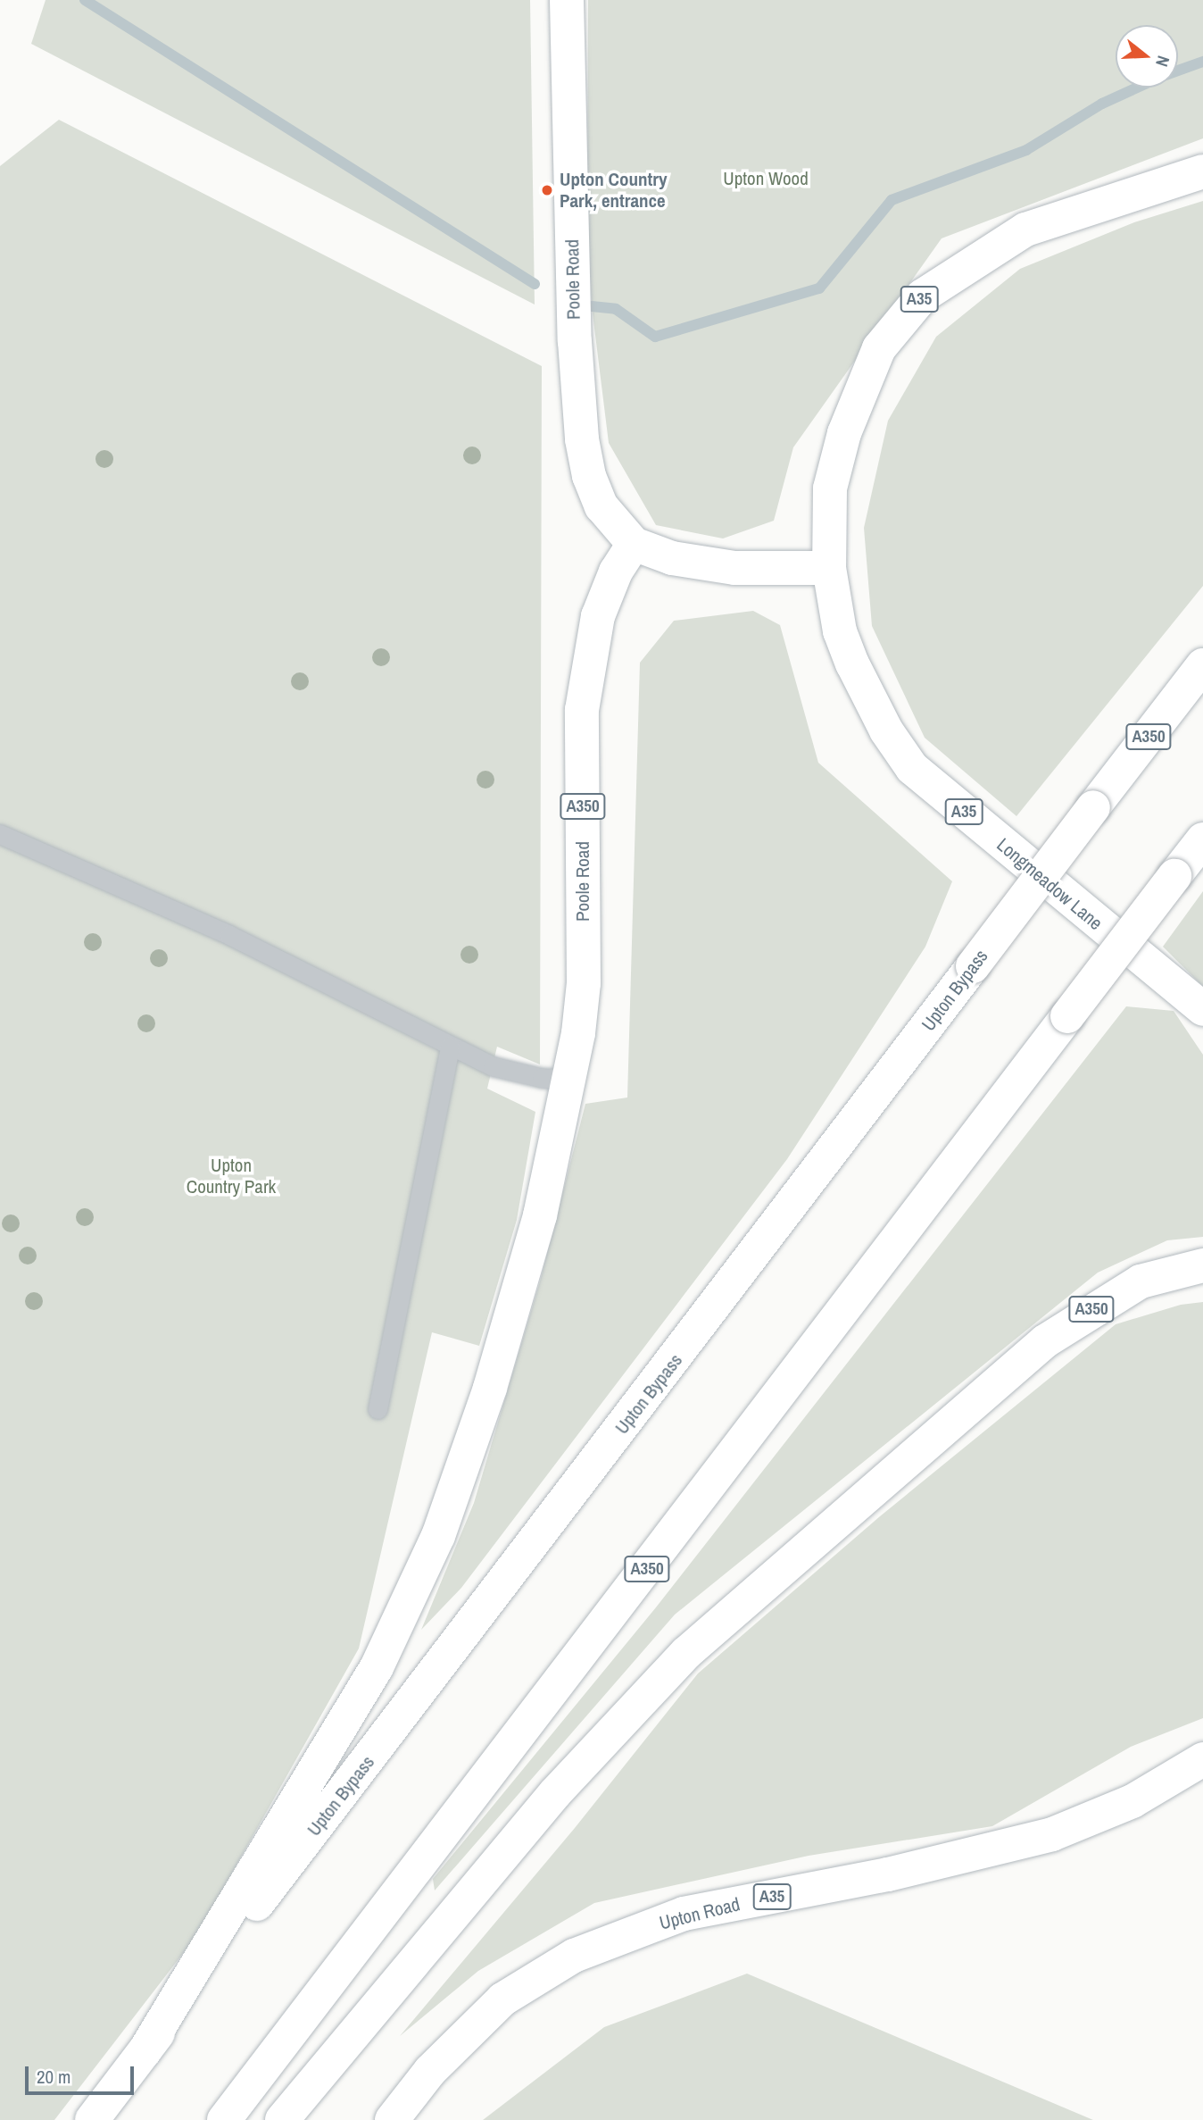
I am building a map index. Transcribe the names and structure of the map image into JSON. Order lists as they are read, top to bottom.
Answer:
{
  "streets": {
    "main road": [
      "Poole Road",
      "A35",
      "A350",
      "Longmeadow Lane",
      "Upton Bypass",
      "Upton Road"
    ]
  },
  "crossings": [
    ["Poole Road", "A35"],
    ["Poole Road", "A350"],
    ["Poole Road", "Longmeadow Lane"],
    ["A35", "Longmeadow Lane"],
    ["A350", "Upton Bypass"]
  ],
  "parks": ["Upton Wood", "Upton Country Park"],
  "places": ["Upton Country Park, entrance"],
  "scale_bar": "20 m",
  "north": "right"
}
